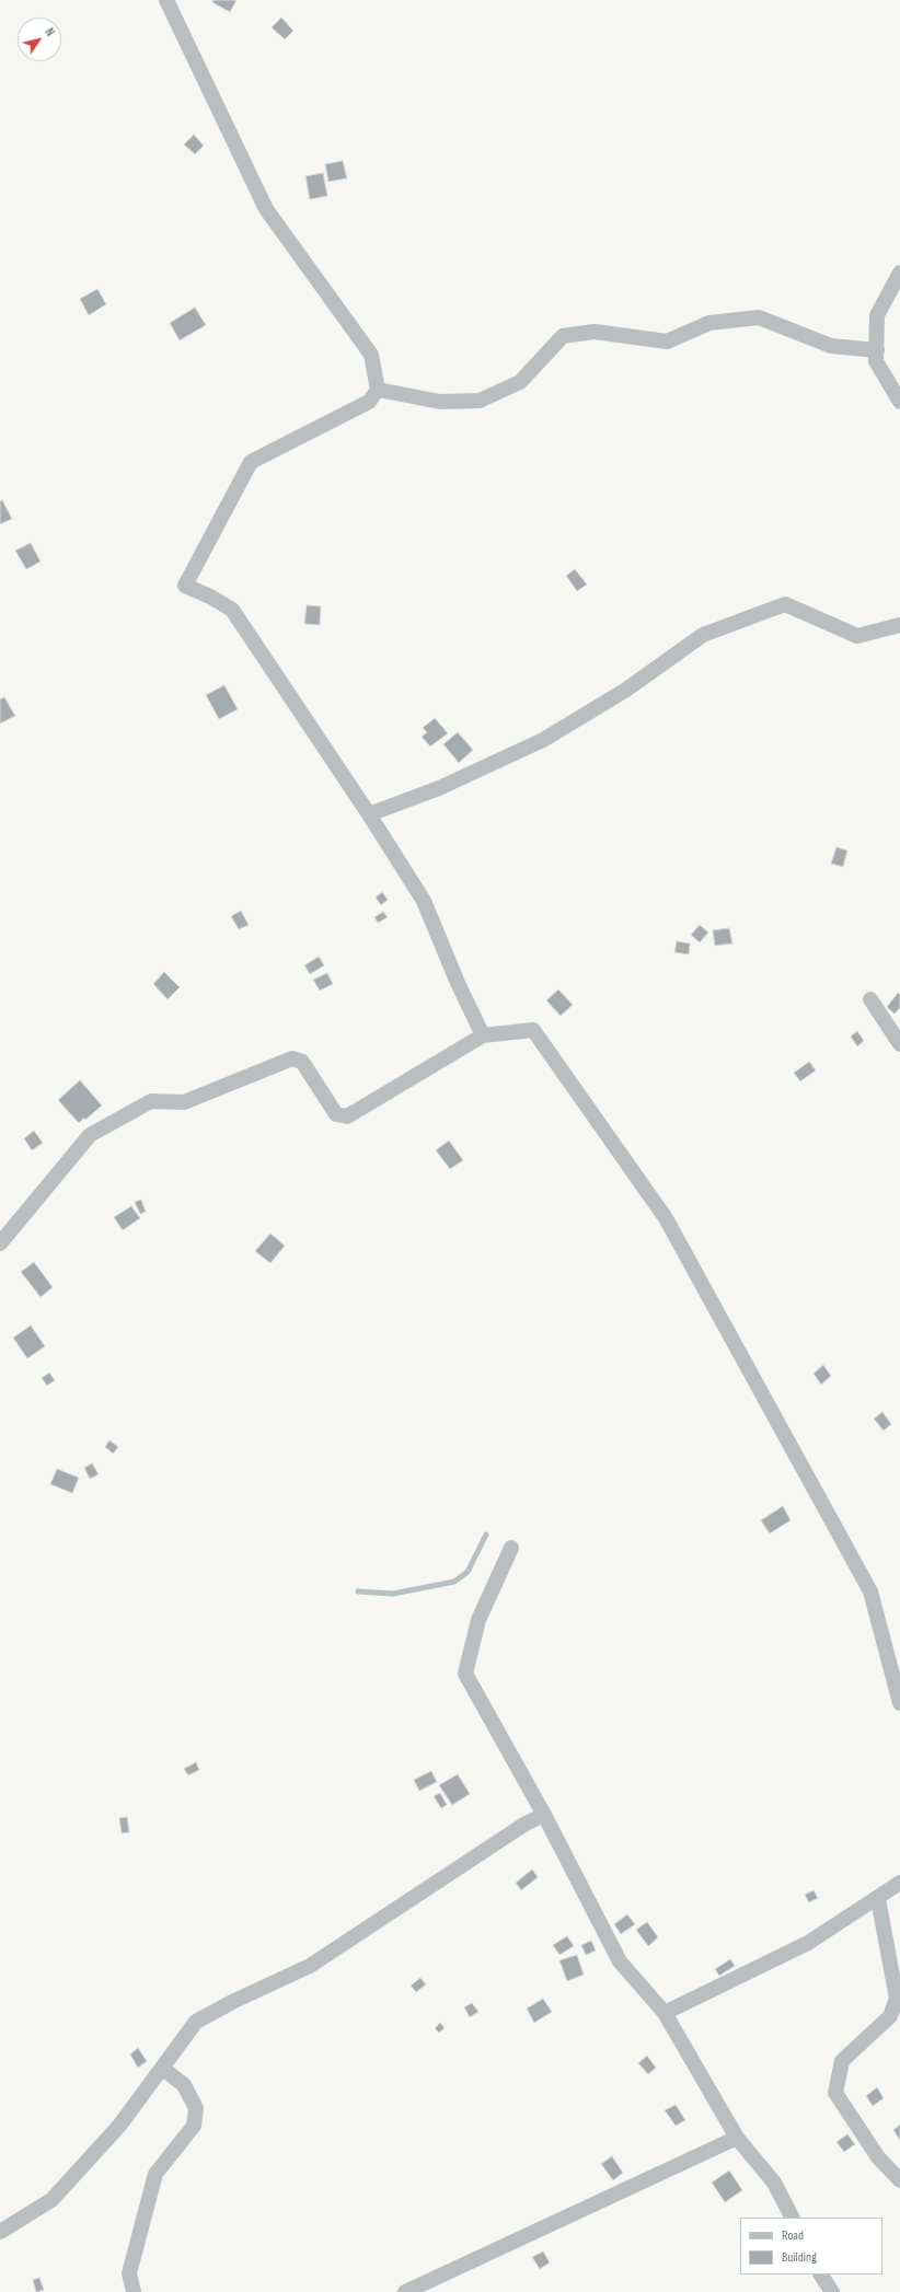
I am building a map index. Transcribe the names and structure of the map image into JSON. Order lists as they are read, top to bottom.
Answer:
{
  "legend": ["Road", "Building"],
  "north": "top right"
}
